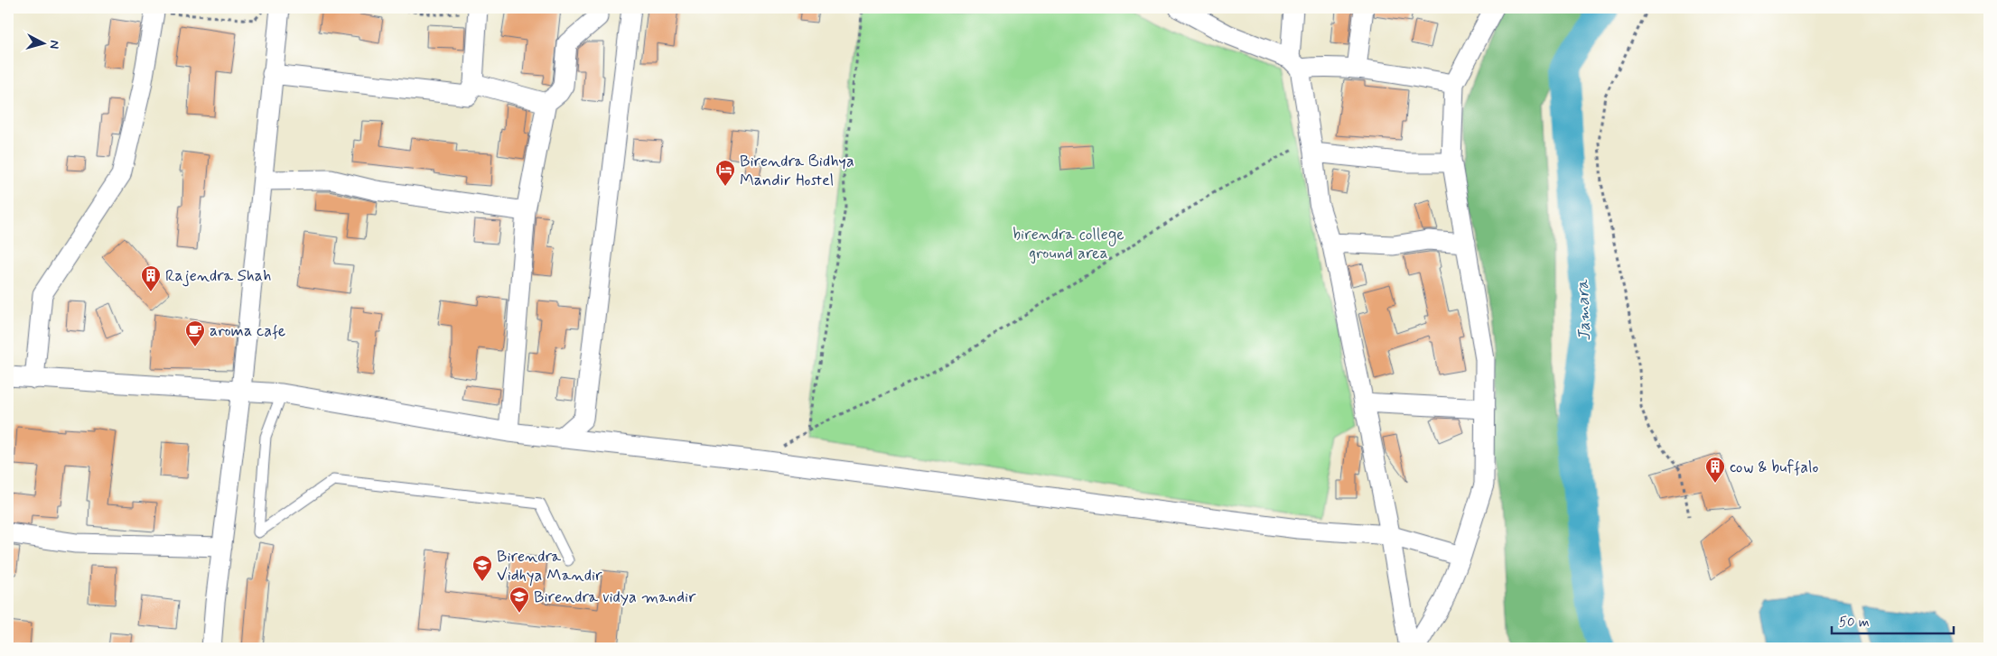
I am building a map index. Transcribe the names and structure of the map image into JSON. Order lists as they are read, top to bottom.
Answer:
{
  "water": ["Jamara"],
  "parks": ["birendra college ground area"],
  "places": {
    "hotel": ["Birendra Bidhya Mandir Hostel"],
    "building": ["Rajendra Shah", "cow & buffalo"],
    "cafe": ["aroma cafe"],
    "school or university": ["Birendra Vidhya Mandir", "Birendra vidya mandir"]
  },
  "scale_bar": "50 m",
  "north": "right"
}
